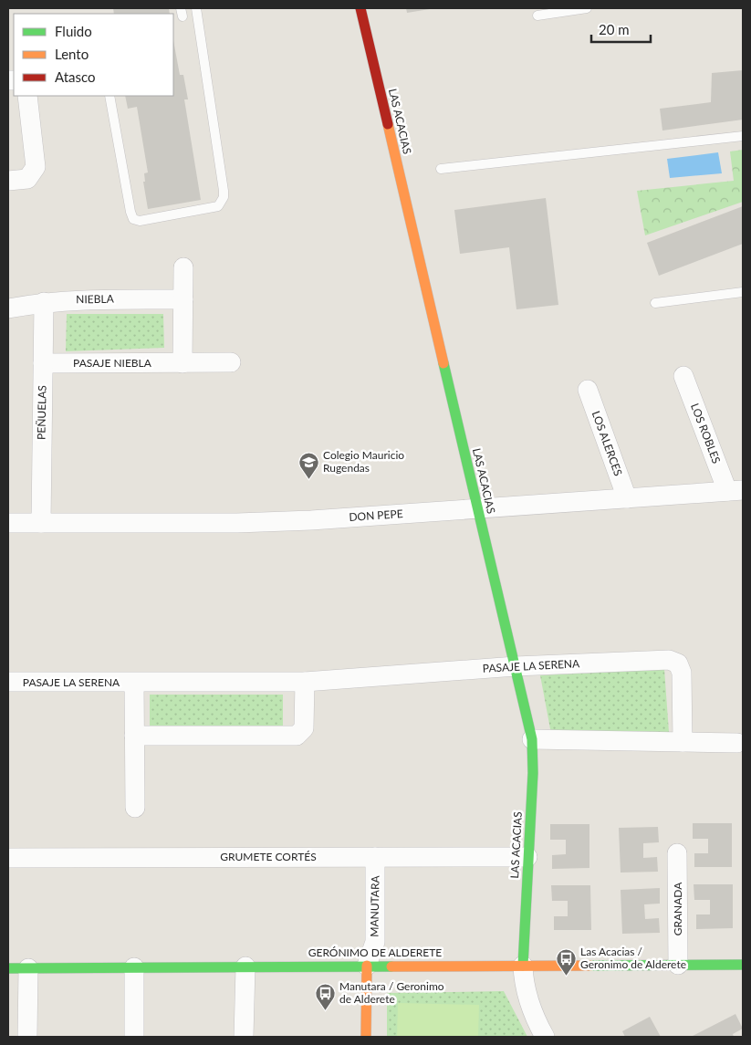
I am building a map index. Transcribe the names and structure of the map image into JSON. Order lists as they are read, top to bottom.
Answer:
{
  "streets": {
    "main road": ["LAS ACACIAS", "MANUTARA", "GERÓNIMO DE ALDERETE"],
    "street": [
      "NIEBLA",
      "PASAJE NIEBLA",
      "PEÑUELAS",
      "LOS ROBLES",
      "LOS ALERCES",
      "DON PEPE",
      "PASAJE LA SERENA",
      "GRUMETE CORTÉS",
      "GRANADA"
    ]
  },
  "crossings": [
    ["LAS ACACIAS", "DON PEPE"],
    ["LAS ACACIAS", "PASAJE LA SERENA"],
    ["LAS ACACIAS", "GRUMETE CORTÉS"],
    ["LAS ACACIAS", "GERÓNIMO DE ALDERETE"],
    ["NIEBLA", "PEÑUELAS"],
    ["PASAJE NIEBLA", "PEÑUELAS"],
    ["PEÑUELAS", "DON PEPE"],
    ["LOS ROBLES", "DON PEPE"],
    ["LOS ALERCES", "DON PEPE"],
    ["GRUMETE CORTÉS", "MANUTARA"],
    ["MANUTARA", "GERÓNIMO DE ALDERETE"],
    ["GRANADA", "GERÓNIMO DE ALDERETE"]
  ],
  "places": {
    "school or university": ["Colegio Mauricio Rugendas"],
    "bus stop": ["Las Acacias / Geronimo de Alderete", "Manutara / Geronimo de Alderete"]
  },
  "legend": ["Fluido", "Lento", "Atasco"],
  "scale_bar": "20 m"
}
